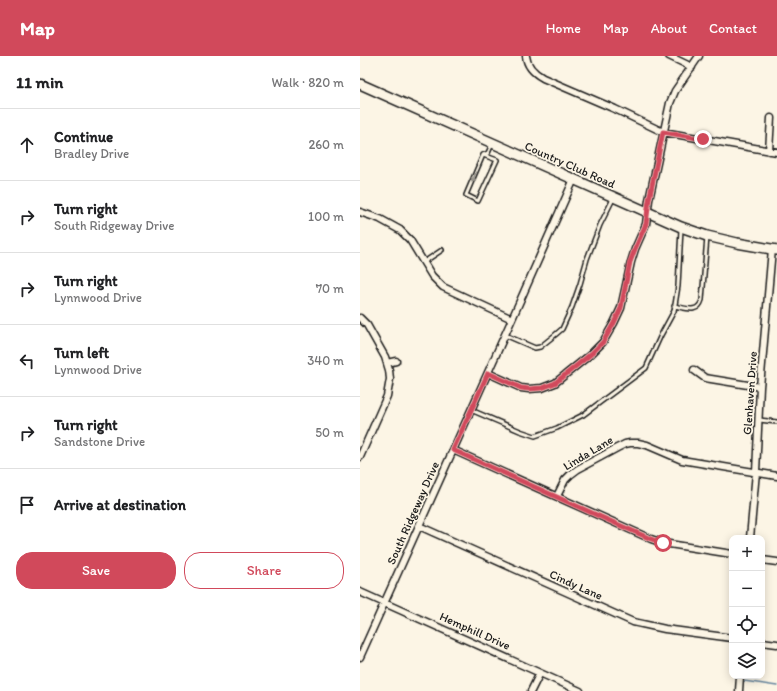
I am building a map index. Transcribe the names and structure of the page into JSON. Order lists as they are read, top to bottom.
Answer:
{
  "streets": {
    "main road": ["Country Club Road"],
    "street": [
      "Glenhaven Drive",
      "Linda Lane",
      "South Ridgeway Drive",
      "Cindy Lane",
      "Hemphill Drive"
    ]
  },
  "crossings": [
    ["Country Club Road", "Glenhaven Drive"],
    ["Country Club Road", "South Ridgeway Drive"],
    ["Glenhaven Drive", "Linda Lane"],
    ["South Ridgeway Drive", "Cindy Lane"],
    ["South Ridgeway Drive", "Hemphill Drive"]
  ],
  "page": {
    "header": "Map",
    "nav": [
      "Home",
      "Map",
      "About",
      "Contact"
    ],
    "heading": ["11 min", "Walk · 820 m"],
    "list": [
      ["Continue", "Bradley Drive", "260 m"],
      ["Turn right", "South Ridgeway Drive", "100 m"],
      ["Turn right", "Lynnwood Drive", "70 m"],
      ["Turn left", "Lynnwood Drive", "340 m"],
      ["Turn right", "Sandstone Drive", "50 m"],
      "Arrive at destination"
    ],
    "map_buttons": ["+", "−"],
    "buttons": ["Save", "Share"]
  }
}
